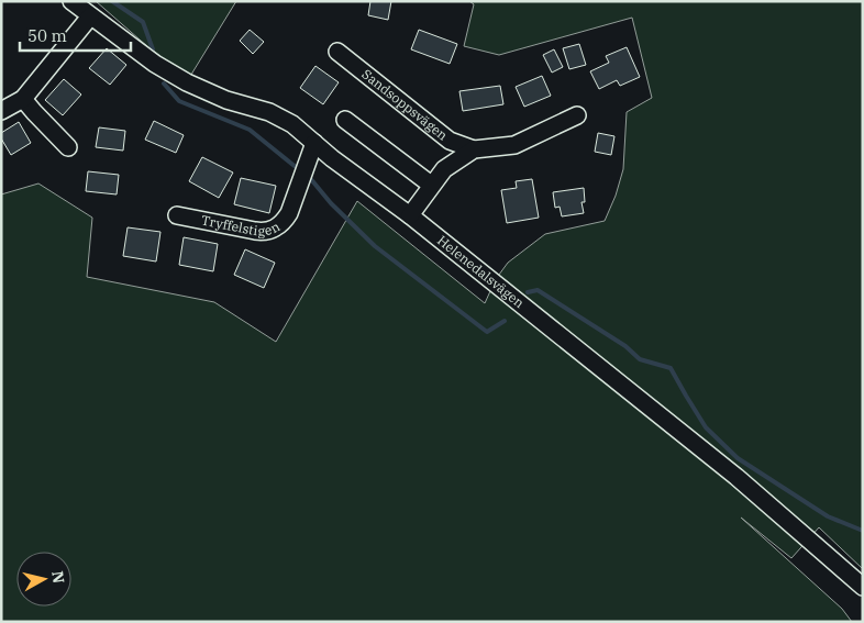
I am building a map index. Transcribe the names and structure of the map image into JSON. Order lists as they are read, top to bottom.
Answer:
{
  "streets": {
    "street": ["Sandsoppsvägen", "Tryffelstigen", "Helenedalsvägen"]
  },
  "crossings": [
    ["Sandsoppsvägen", "Helenedalsvägen"],
    ["Tryffelstigen", "Helenedalsvägen"]
  ],
  "scale_bar": "50 m",
  "north": "right"
}
